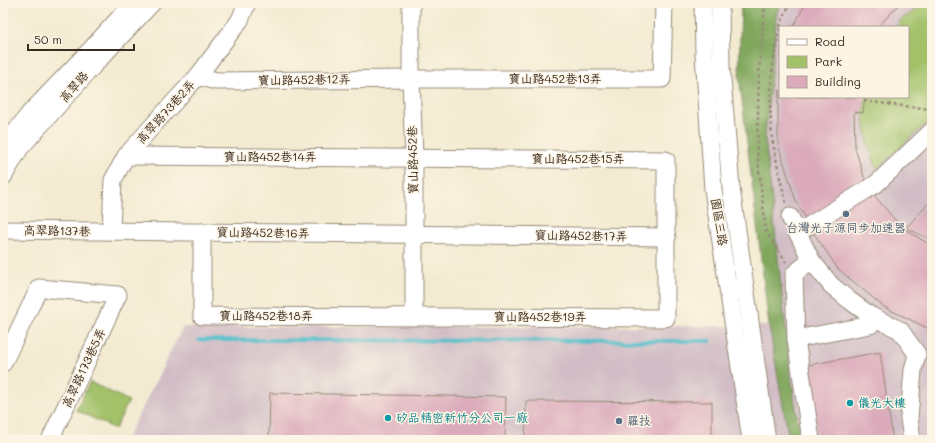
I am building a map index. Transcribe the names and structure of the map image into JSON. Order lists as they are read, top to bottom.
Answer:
{
  "streets": {
    "street": [
      "寶山路452巷13弄",
      "寶山路452巷12弄",
      "高翠路",
      "高翠路73巷2弄",
      "寶山路452巷14弄",
      "寶山路452巷15弄",
      "寶山路452巷",
      "園區三路",
      "高翠路137巷",
      "寶山路452巷16弄",
      "寶山路452巷17弄",
      "寶山路452巷18弄",
      "寶山路452巷19弄",
      "高翠路173巷5弄"
    ]
  },
  "crossings": [
    ["寶山路452巷13弄", "寶山路452巷12弄"],
    ["寶山路452巷13弄", "寶山路452巷"],
    ["寶山路452巷12弄", "高翠路73巷2弄"],
    ["寶山路452巷12弄", "寶山路452巷"],
    ["高翠路73巷2弄", "寶山路452巷14弄"],
    ["高翠路73巷2弄", "高翠路137巷"],
    ["高翠路73巷2弄", "寶山路452巷16弄"],
    ["寶山路452巷14弄", "寶山路452巷15弄"],
    ["寶山路452巷14弄", "寶山路452巷"],
    ["寶山路452巷15弄", "寶山路452巷"],
    ["寶山路452巷15弄", "寶山路452巷17弄"],
    ["寶山路452巷15弄", "寶山路452巷19弄"],
    ["寶山路452巷", "寶山路452巷16弄"],
    ["寶山路452巷", "寶山路452巷17弄"],
    ["寶山路452巷", "寶山路452巷18弄"],
    ["寶山路452巷", "寶山路452巷19弄"],
    ["高翠路137巷", "寶山路452巷16弄"],
    ["寶山路452巷16弄", "寶山路452巷17弄"],
    ["寶山路452巷16弄", "寶山路452巷18弄"],
    ["寶山路452巷17弄", "寶山路452巷19弄"],
    ["寶山路452巷18弄", "寶山路452巷19弄"]
  ],
  "places": [
    "台灣光子源同步加速器",
    "儀光大樓",
    "矽品精密新竹分公司一廠",
    "羅技"
  ],
  "legend": ["Road", "Park", "Building"],
  "scale_bar": "50 m"
}
